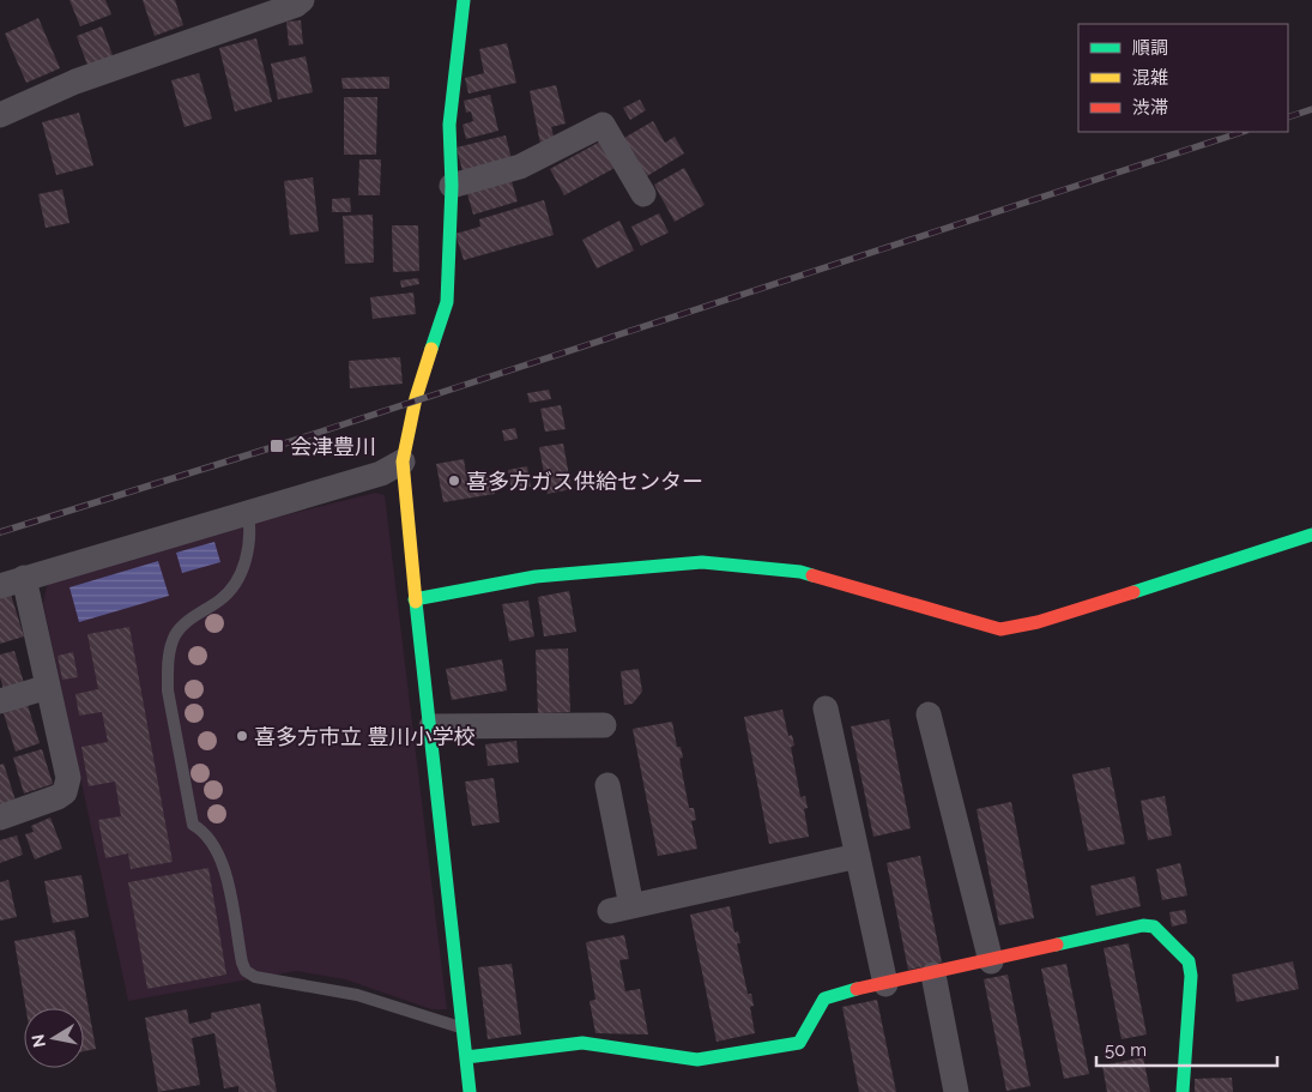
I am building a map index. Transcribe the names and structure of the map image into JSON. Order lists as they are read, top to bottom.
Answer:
{
  "places": {
    "transit": ["会津豊川"],
    "other": ["喜多方ガス供給センター", "喜多方市立 豊川小学校"]
  },
  "legend": ["順調", "混雑", "渋滞"],
  "scale_bar": "50 m",
  "north": "left"
}
